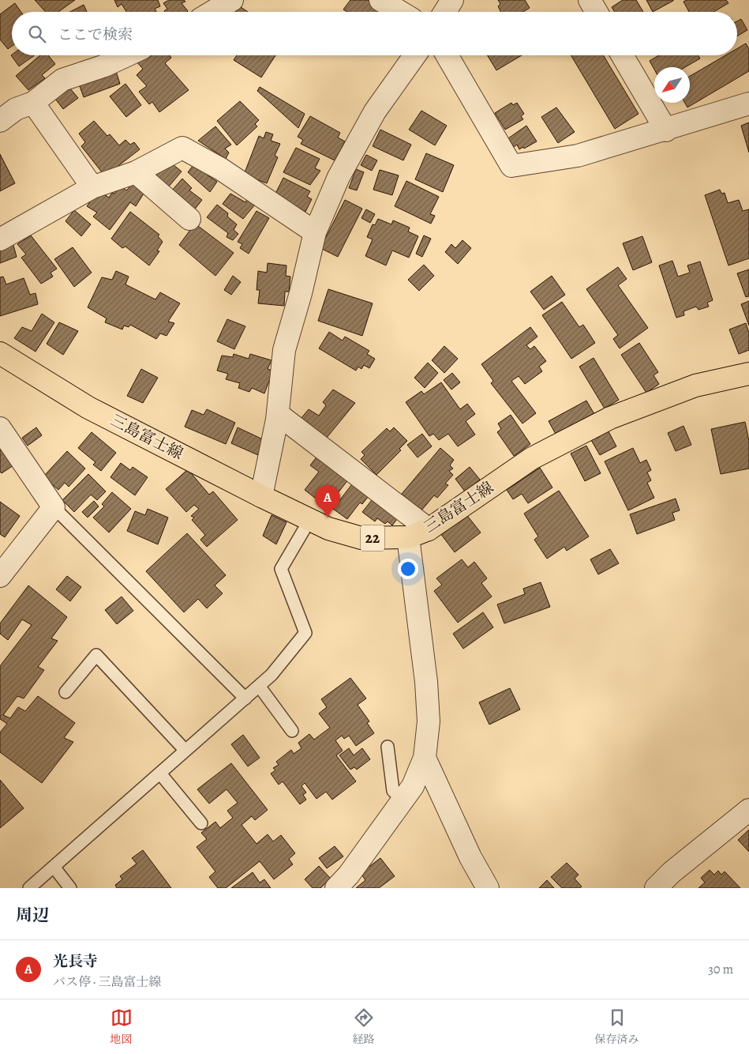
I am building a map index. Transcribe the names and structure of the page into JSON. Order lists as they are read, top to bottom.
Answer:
{
  "streets": {
    "main road": ["三島富士線", "22"]
  },
  "north": "bottom left",
  "page": {
    "search": "ここで検索",
    "pins": "A",
    "heading": "周辺",
    "list": [
      {
        "mark": "A",
        "name": "光長寺",
        "note": "バス停 · 三島富士線",
        "value": "30 m"
      }
    ],
    "nav": ["地図", "経路", "保存済み"]
  }
}
